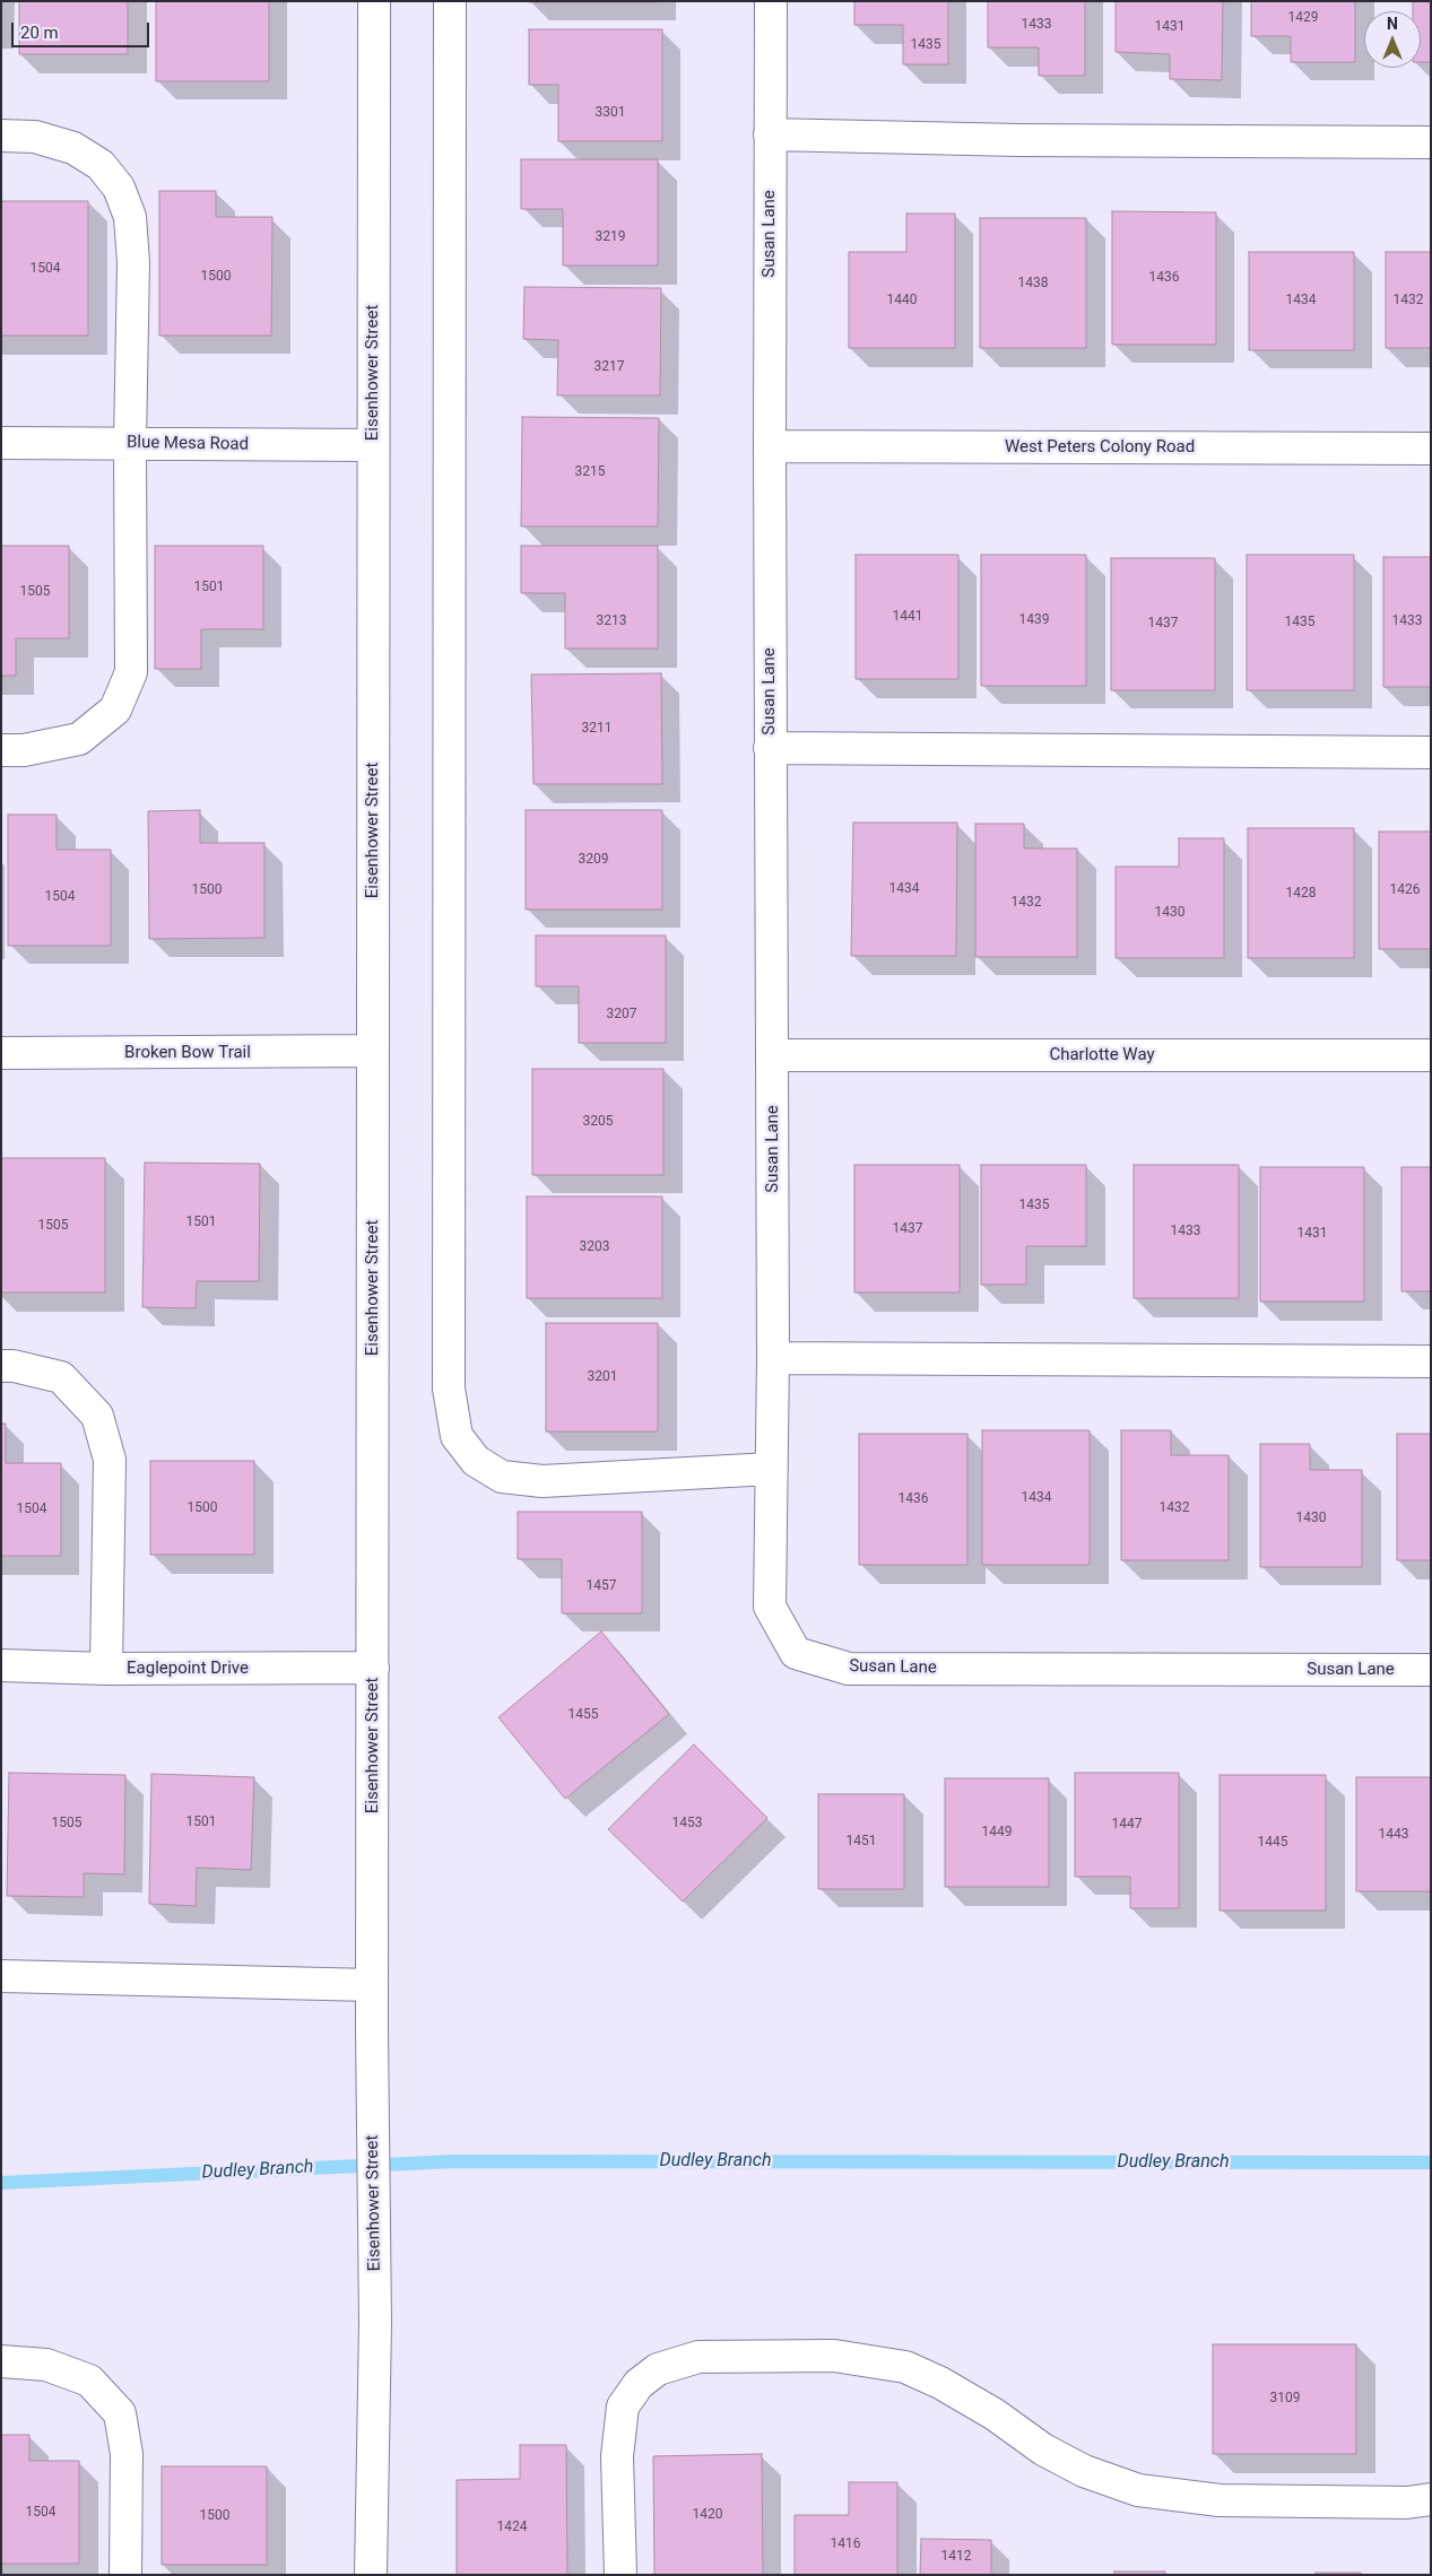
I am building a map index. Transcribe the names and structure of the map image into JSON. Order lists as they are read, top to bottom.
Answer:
{
  "streets": {
    "street": [
      "Susan Lane",
      "Eisenhower Street",
      "Blue Mesa Road",
      "West Peters Colony Road",
      "Broken Bow Trail",
      "Charlotte Way",
      "Eaglepoint Drive"
    ]
  },
  "crossings": [
    ["Susan Lane", "West Peters Colony Road"],
    ["Susan Lane", "Charlotte Way"],
    ["Eisenhower Street", "Blue Mesa Road"],
    ["Eisenhower Street", "Broken Bow Trail"],
    ["Eisenhower Street", "Eaglepoint Drive"]
  ],
  "water": ["Dudley Branch"],
  "house_numbers": [
    "1429",
    "1433",
    "1431",
    "1435",
    "3301",
    "3219",
    "1504",
    "1500",
    "1436",
    "1438",
    "1440",
    "1434",
    "1432",
    "3217",
    "3215",
    "1501",
    "1505",
    "1441",
    "1439",
    "3213",
    "1433",
    "1435",
    "1437",
    "3211",
    "3209",
    "1434",
    "1500",
    "1426",
    "1428",
    "1504",
    "1432",
    "1430",
    "3207",
    "3205",
    "1435",
    "1501",
    "1505",
    "1437",
    "1433",
    "1431",
    "3203",
    "3201",
    "1434",
    "1436",
    "1500",
    "1432",
    "1504",
    "1430",
    "1457",
    "1455",
    "1501",
    "1505",
    "1453",
    "1447",
    "1449",
    "1443",
    "1451",
    "1445",
    "3109",
    "1504",
    "1420",
    "1500",
    "1424",
    "1416",
    "1412"
  ],
  "scale_bar": "20 m",
  "north": "top"
}
